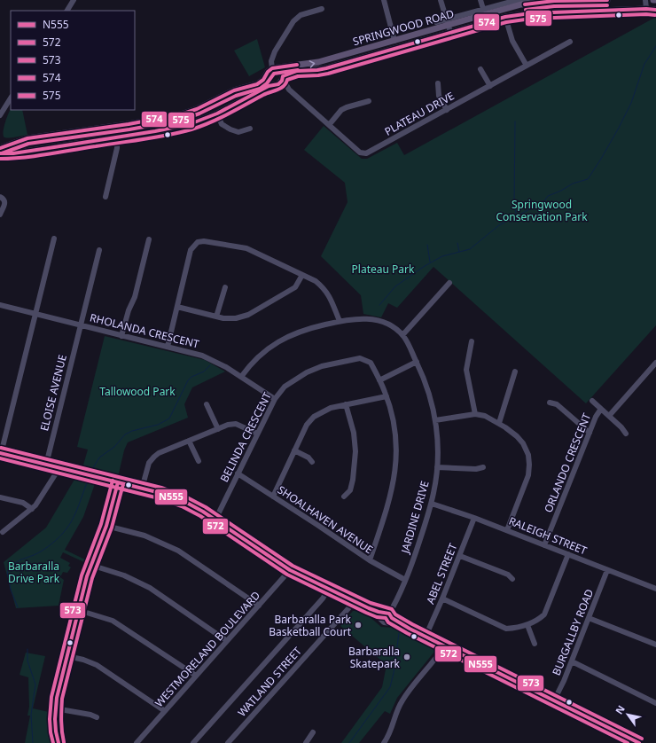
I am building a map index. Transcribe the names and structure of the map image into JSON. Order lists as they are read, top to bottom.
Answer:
{
  "streets": {
    "main road": ["SPRINGWOOD ROAD"],
    "street": [
      "PLATEAU DRIVE",
      "RHOLANDA CRESCENT",
      "ELOISE AVENUE",
      "BELINDA CRESCENT",
      "ORLANDO CRESCENT",
      "JARDINE DRIVE",
      "SHOALHAVEN AVENUE",
      "RALEIGH STREET",
      "ABEL STREET",
      "BURGALLBY ROAD",
      "WESTMORELAND BOULEVARD",
      "WATLAND STREET"
    ]
  },
  "crossings": [
    ["SPRINGWOOD ROAD", "PLATEAU DRIVE"],
    ["RHOLANDA CRESCENT", "ELOISE AVENUE"],
    ["RHOLANDA CRESCENT", "BELINDA CRESCENT"],
    ["RHOLANDA CRESCENT", "JARDINE DRIVE"],
    ["BELINDA CRESCENT", "SHOALHAVEN AVENUE"],
    ["ORLANDO CRESCENT", "RALEIGH STREET"],
    ["JARDINE DRIVE", "SHOALHAVEN AVENUE"],
    ["JARDINE DRIVE", "RALEIGH STREET"],
    ["RALEIGH STREET", "ABEL STREET"],
    ["RALEIGH STREET", "BURGALLBY ROAD"]
  ],
  "parks": [
    "Springwood Conservation Park",
    "Plateau Park",
    "Tallowood Park",
    "Barbaralla Drive Park"
  ],
  "places": ["Barbaralla Park Basketball Court", "Barbaralla Skatepark"],
  "lines": [
    "transit line 574",
    "transit line 575",
    "transit line 573",
    "transit line N555",
    "transit line 572"
  ],
  "legend": [
    "N555",
    "572",
    "573",
    "574",
    "575"
  ],
  "north": "top left"
}
